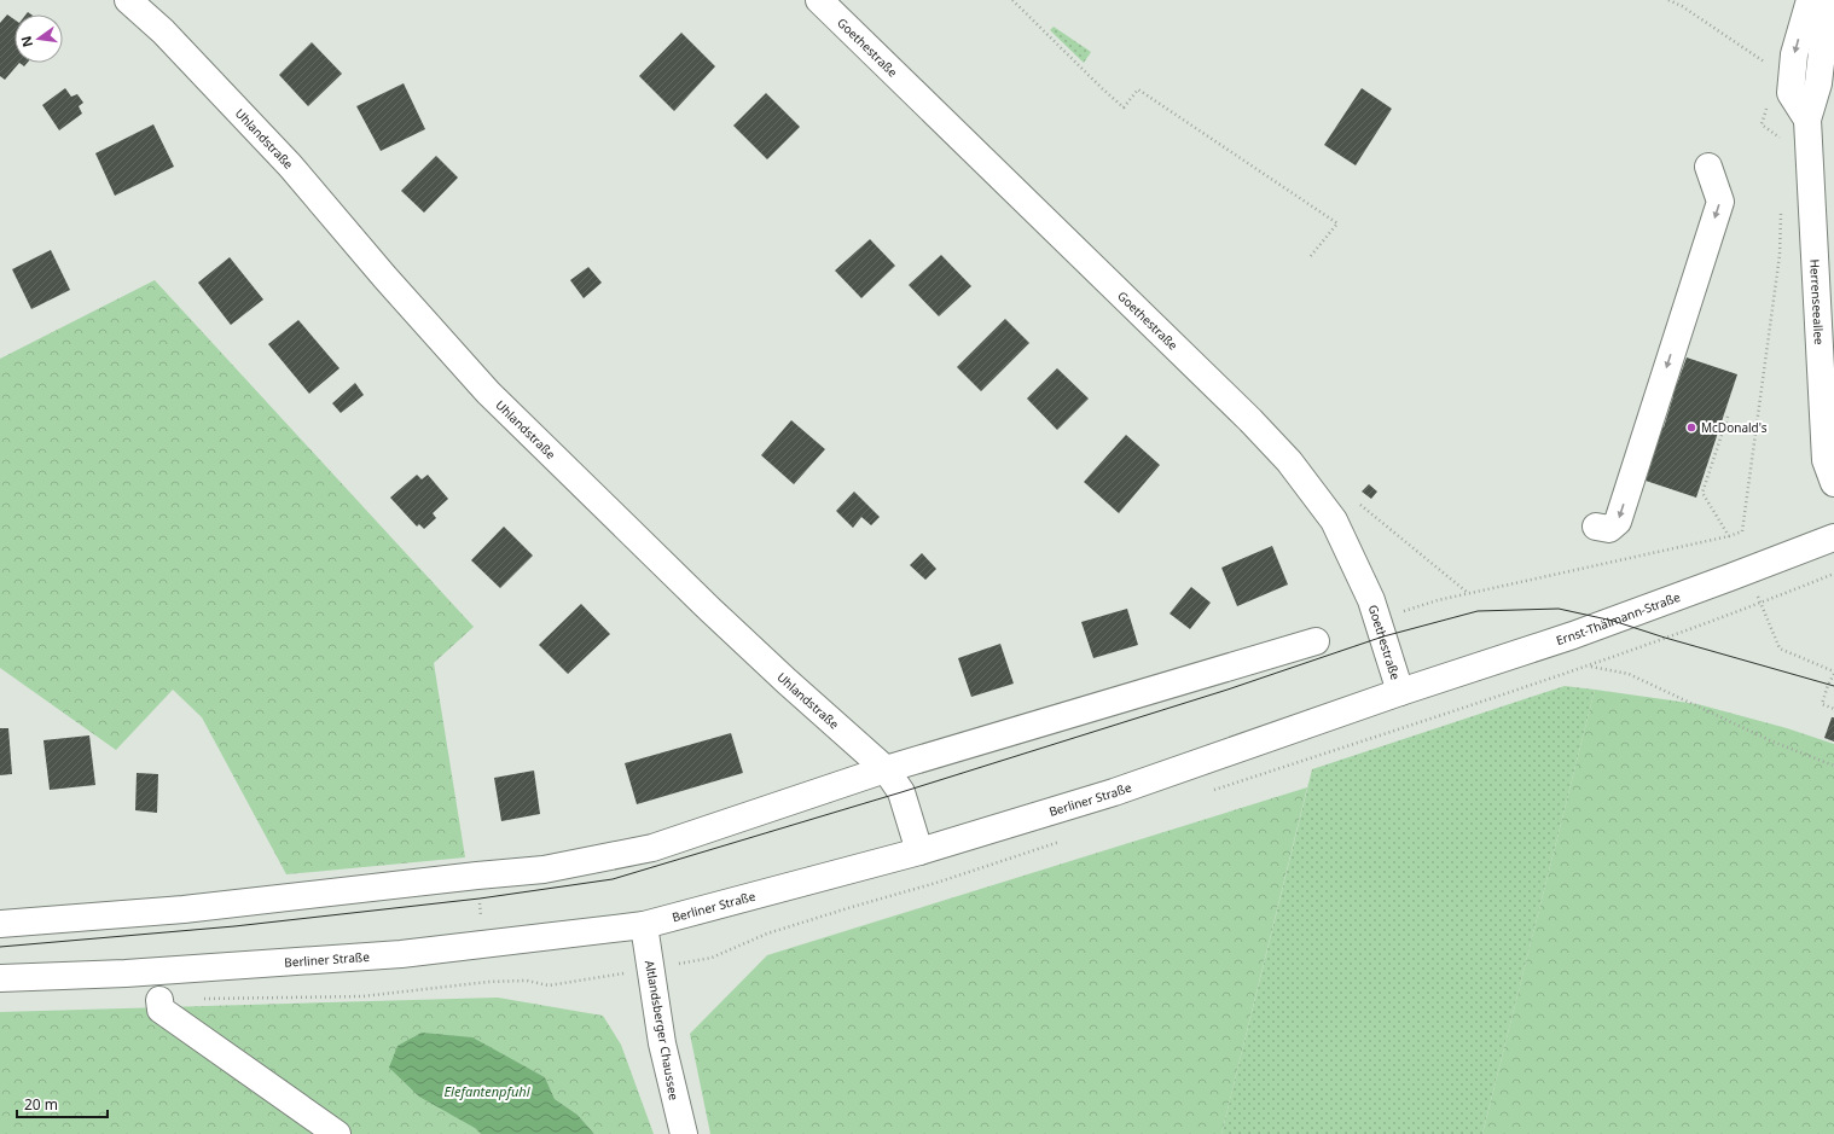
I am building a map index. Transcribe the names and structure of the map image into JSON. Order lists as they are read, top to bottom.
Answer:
{
  "streets": {
    "street": [
      "Goethestraße",
      "Uhlandstraße",
      "Herrenseeallee",
      "Ernst-Thälmann-Straße",
      "Berliner Straße",
      "Altlandsberger Chaussee"
    ]
  },
  "crossings": [
    ["Goethestraße", "Ernst-Thälmann-Straße"],
    ["Goethestraße", "Berliner Straße"],
    ["Uhlandstraße", "Berliner Straße"],
    ["Ernst-Thälmann-Straße", "Berliner Straße"],
    ["Berliner Straße", "Altlandsberger Chaussee"]
  ],
  "water": ["Elefantenpfuhl"],
  "places": ["McDonald's"],
  "scale_bar": "20 m",
  "north": "left"
}
